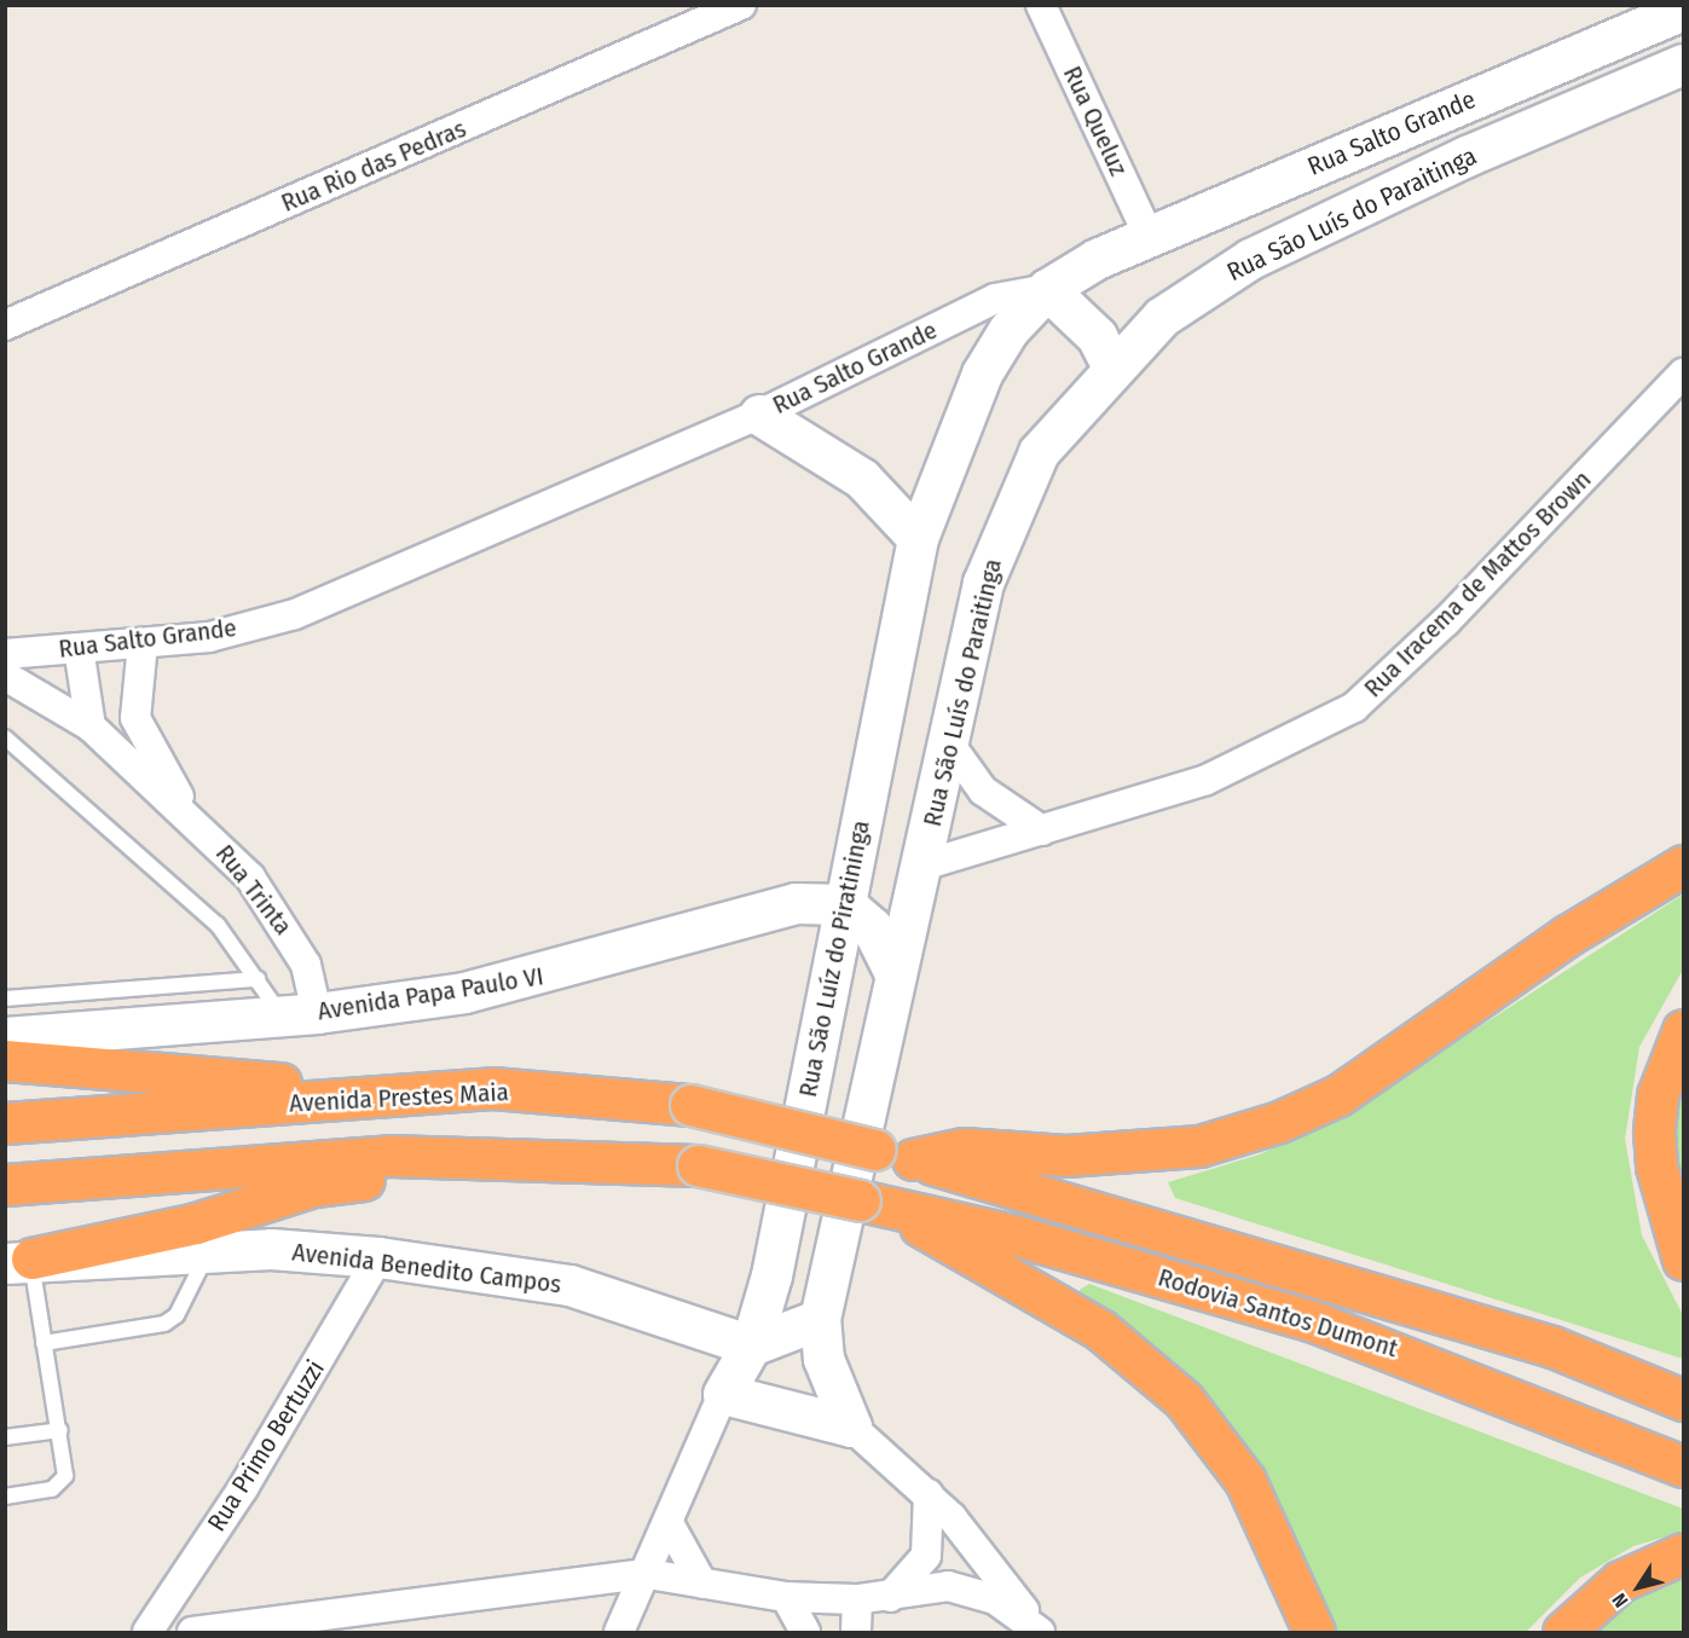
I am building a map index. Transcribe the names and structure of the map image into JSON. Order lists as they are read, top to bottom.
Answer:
{
  "streets": {
    "highway": ["Avenida Prestes Maia", "Rodovia Santos Dumont"],
    "street": [
      "Rua Queluz",
      "Rua Salto Grande",
      "Rua Rio das Pedras",
      "Rua São Luís do Paraitinga",
      "Rua Iracema de Mattos Brown",
      "Rua Trinta",
      "Rua São Luíz do Piratininga",
      "Avenida Papa Paulo VI",
      "Avenida Benedito Campos",
      "Rua Primo Bertuzzi"
    ]
  },
  "crossings": [
    ["Rua Queluz", "Rua Salto Grande"],
    ["Rua Salto Grande", "Rua Trinta"],
    ["Rua Salto Grande", "Rua São Luíz do Piratininga"],
    ["Rua São Luís do Paraitinga", "Rua Iracema de Mattos Brown"],
    ["Rua São Luís do Paraitinga", "Rua São Luíz do Piratininga"],
    ["Rua Trinta", "Avenida Papa Paulo VI"],
    ["Rua São Luíz do Piratininga", "Avenida Papa Paulo VI"],
    ["Rua São Luíz do Piratininga", "Avenida Benedito Campos"],
    ["Avenida Prestes Maia", "Rodovia Santos Dumont"],
    ["Avenida Benedito Campos", "Rua Primo Bertuzzi"]
  ],
  "north": "bottom left"
}
